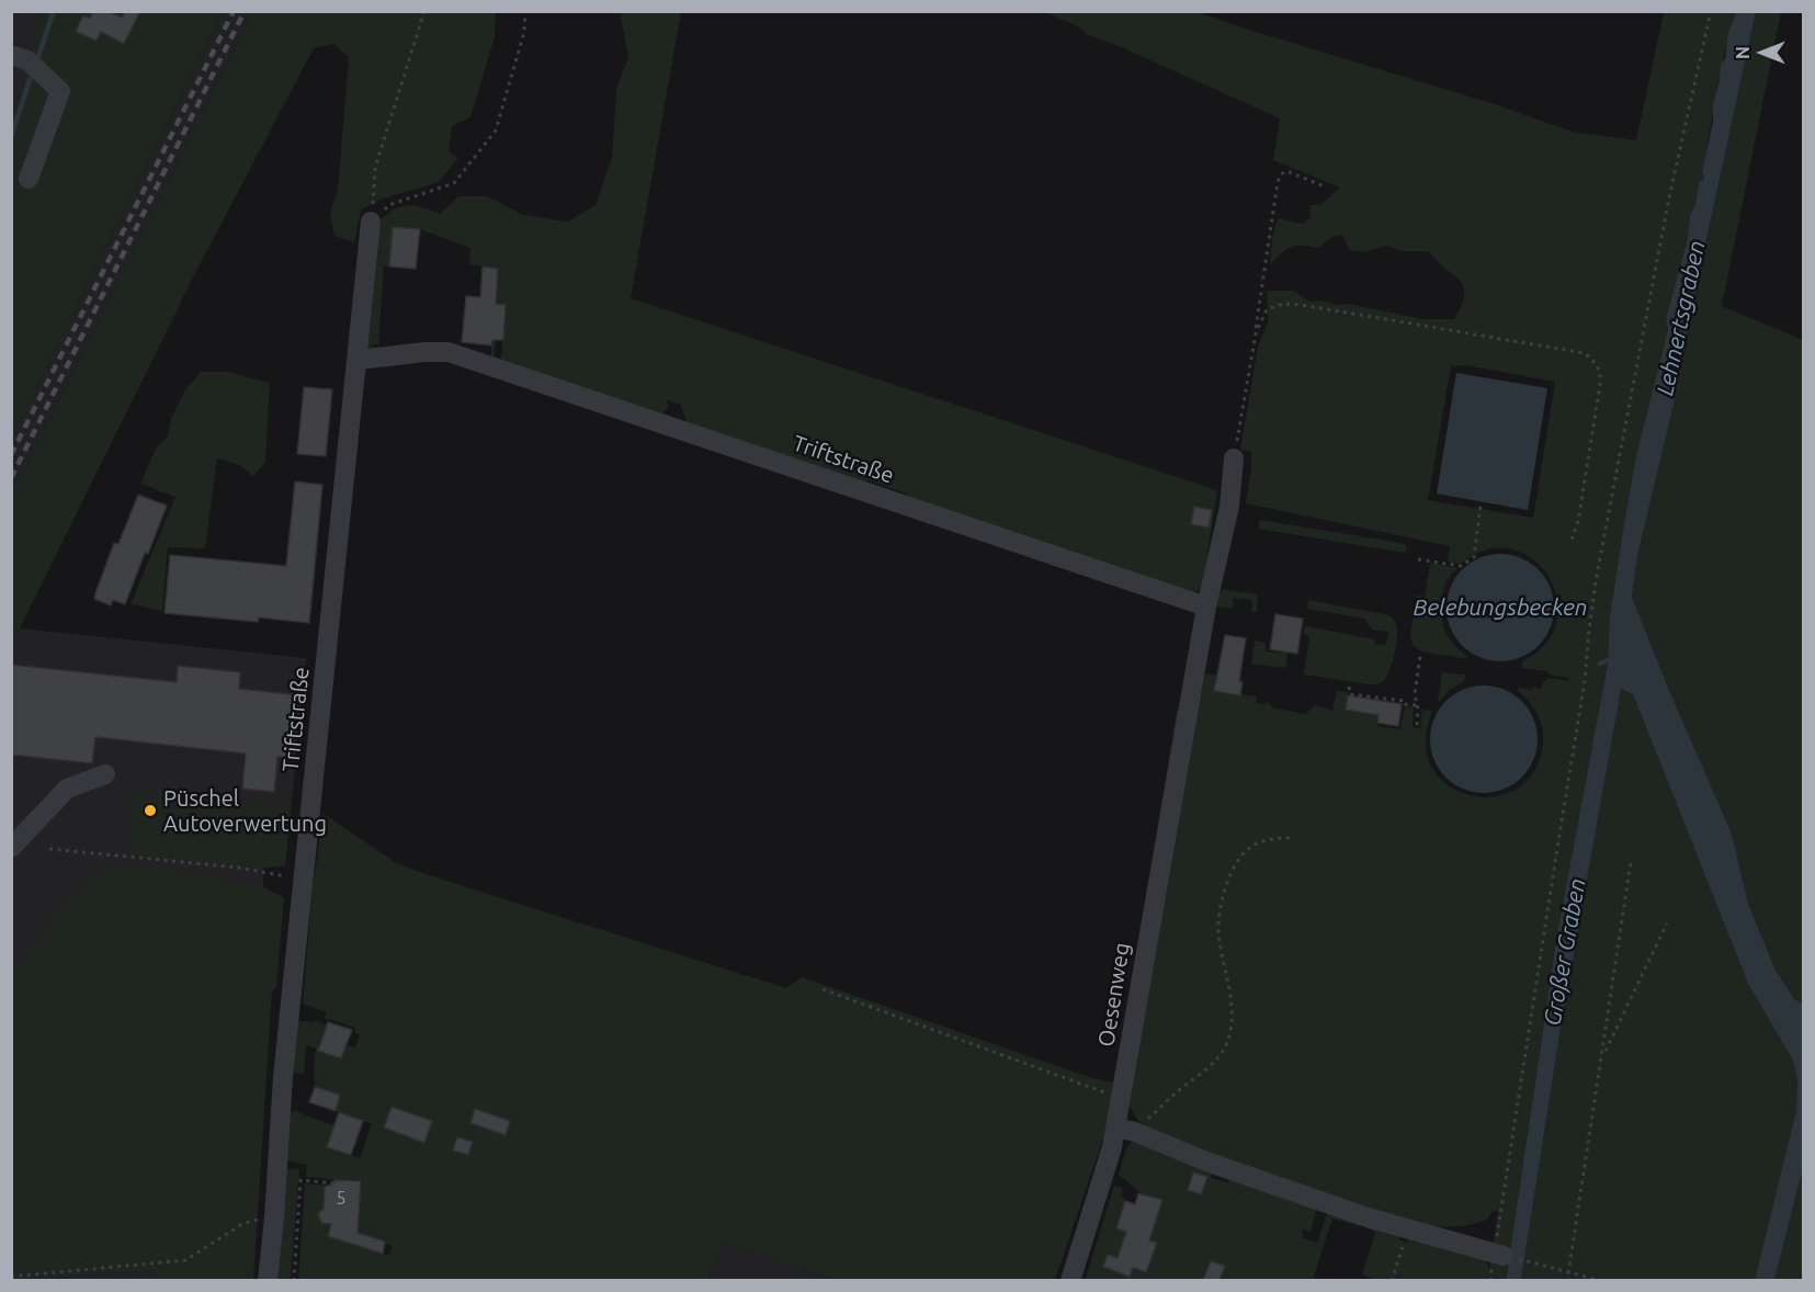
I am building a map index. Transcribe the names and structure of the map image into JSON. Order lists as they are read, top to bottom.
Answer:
{
  "streets": {
    "street": ["Triftstraße", "Oesenweg"]
  },
  "crossings": [
    ["Triftstraße", "Oesenweg"]
  ],
  "water": ["Lehnertsgraben", "Belebungsbecken", "Großer Graben"],
  "places": ["Püschel Autoverwertung"],
  "house_numbers": ["5"],
  "north": "left"
}
